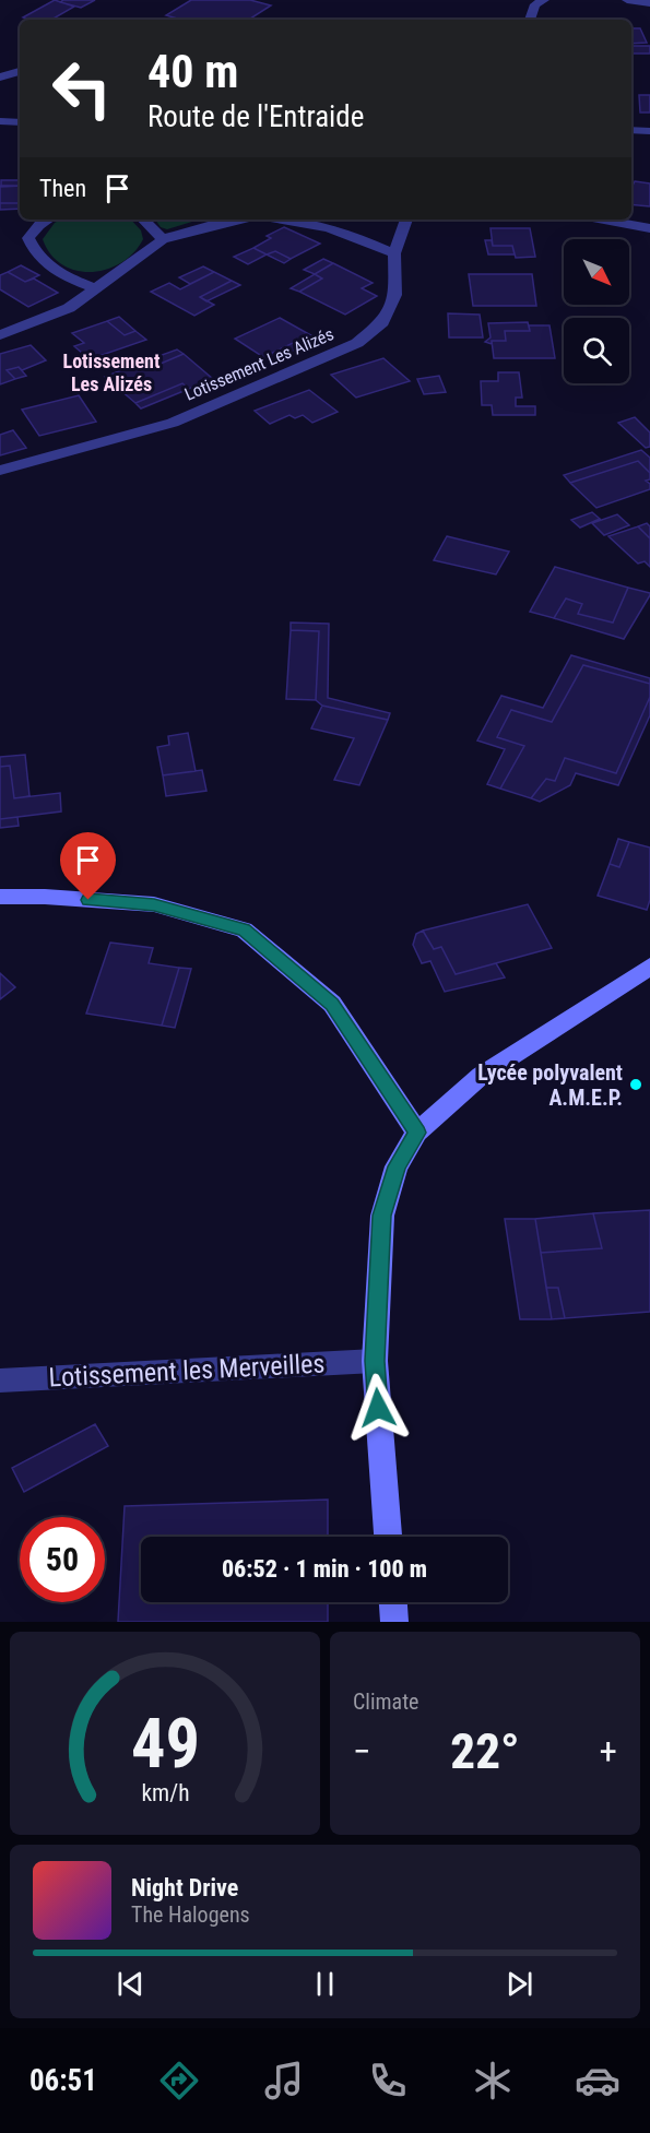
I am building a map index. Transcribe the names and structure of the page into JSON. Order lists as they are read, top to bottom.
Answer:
{
  "streets": {
    "street": ["Lotissement Les Alizés", "Lotissement les Merveilles"]
  },
  "districts": ["Lotissement Les Alizés"],
  "places": ["Lycée polyvalent A.M.E.P."],
  "north": "bottom right",
  "page": {
    "turn": ["40 m", "Route de l'Entraide"],
    "then": "Then",
    "limit": "50",
    "trip": "06:52 · 1 min · 100 m",
    "tile": "Climate",
    "heat": ["−", "22°", "+"],
    "song": ["Night Drive", "The Halogens"],
    "tabs": "06:51",
    "gauge": ["49", "km/h"]
  }
}
